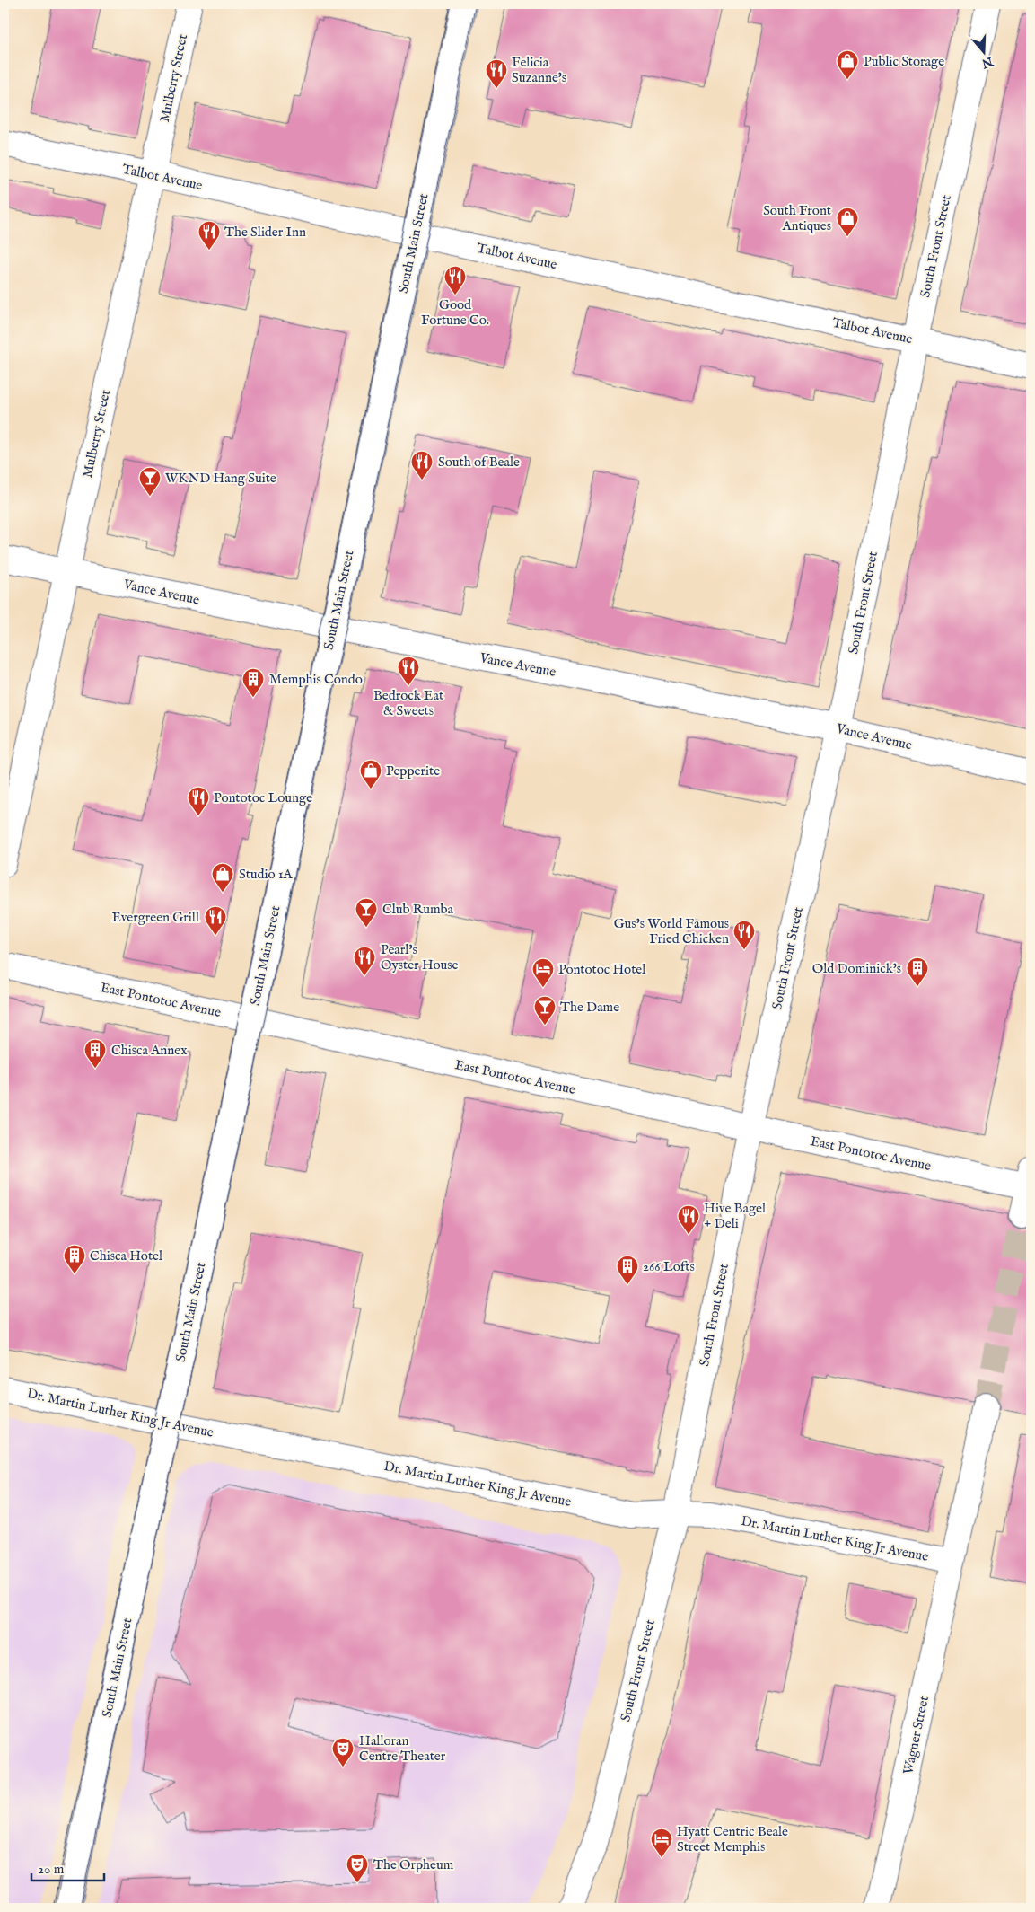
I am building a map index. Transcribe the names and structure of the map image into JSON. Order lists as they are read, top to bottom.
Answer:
{
  "streets": {
    "street": [
      "Mulberry Street",
      "Talbot Avenue",
      "South Main Street",
      "South Front Street",
      "Vance Avenue",
      "East Pontotoc Avenue",
      "Dr. Martin Luther King Jr Avenue",
      "Wagner Street"
    ]
  },
  "crossings": [
    ["Mulberry Street", "Talbot Avenue"],
    ["Mulberry Street", "Vance Avenue"],
    ["Talbot Avenue", "South Main Street"],
    ["Talbot Avenue", "South Front Street"],
    ["South Main Street", "Vance Avenue"],
    ["South Main Street", "East Pontotoc Avenue"],
    ["South Main Street", "Dr. Martin Luther King Jr Avenue"],
    ["South Front Street", "Vance Avenue"],
    ["South Front Street", "East Pontotoc Avenue"],
    ["South Front Street", "Dr. Martin Luther King Jr Avenue"],
    ["Dr. Martin Luther King Jr Avenue", "Wagner Street"]
  ],
  "places": {
    "shop": [
      "Public Storage",
      "South Front Antiques",
      "Pepperite",
      "Studio 1A"
    ],
    "restaurant": [
      "Felicia Suzanne's",
      "The Slider Inn",
      "Good Fortune Co.",
      "South of Beale",
      "Bedrock Eat & Sweets",
      "Pontotoc Lounge",
      "Evergreen Grill",
      "Gus's World Famous Fried Chicken",
      "Pearl's Oyster House",
      "Hive Bagel + Deli"
    ],
    "bar": ["WKND Hang Suite", "Club Rumba", "The Dame"],
    "building": [
      "Memphis Condo",
      "Old Dominick's",
      "Chisca Annex",
      "Chisca Hotel",
      "266 Lofts"
    ],
    "hotel": ["Pontotoc Hotel", "Hyatt Centric Beale Street Memphis"],
    "theatre": ["Halloran Centre Theater", "The Orpheum"]
  },
  "scale_bar": "20 m",
  "north": "bottom"
}
